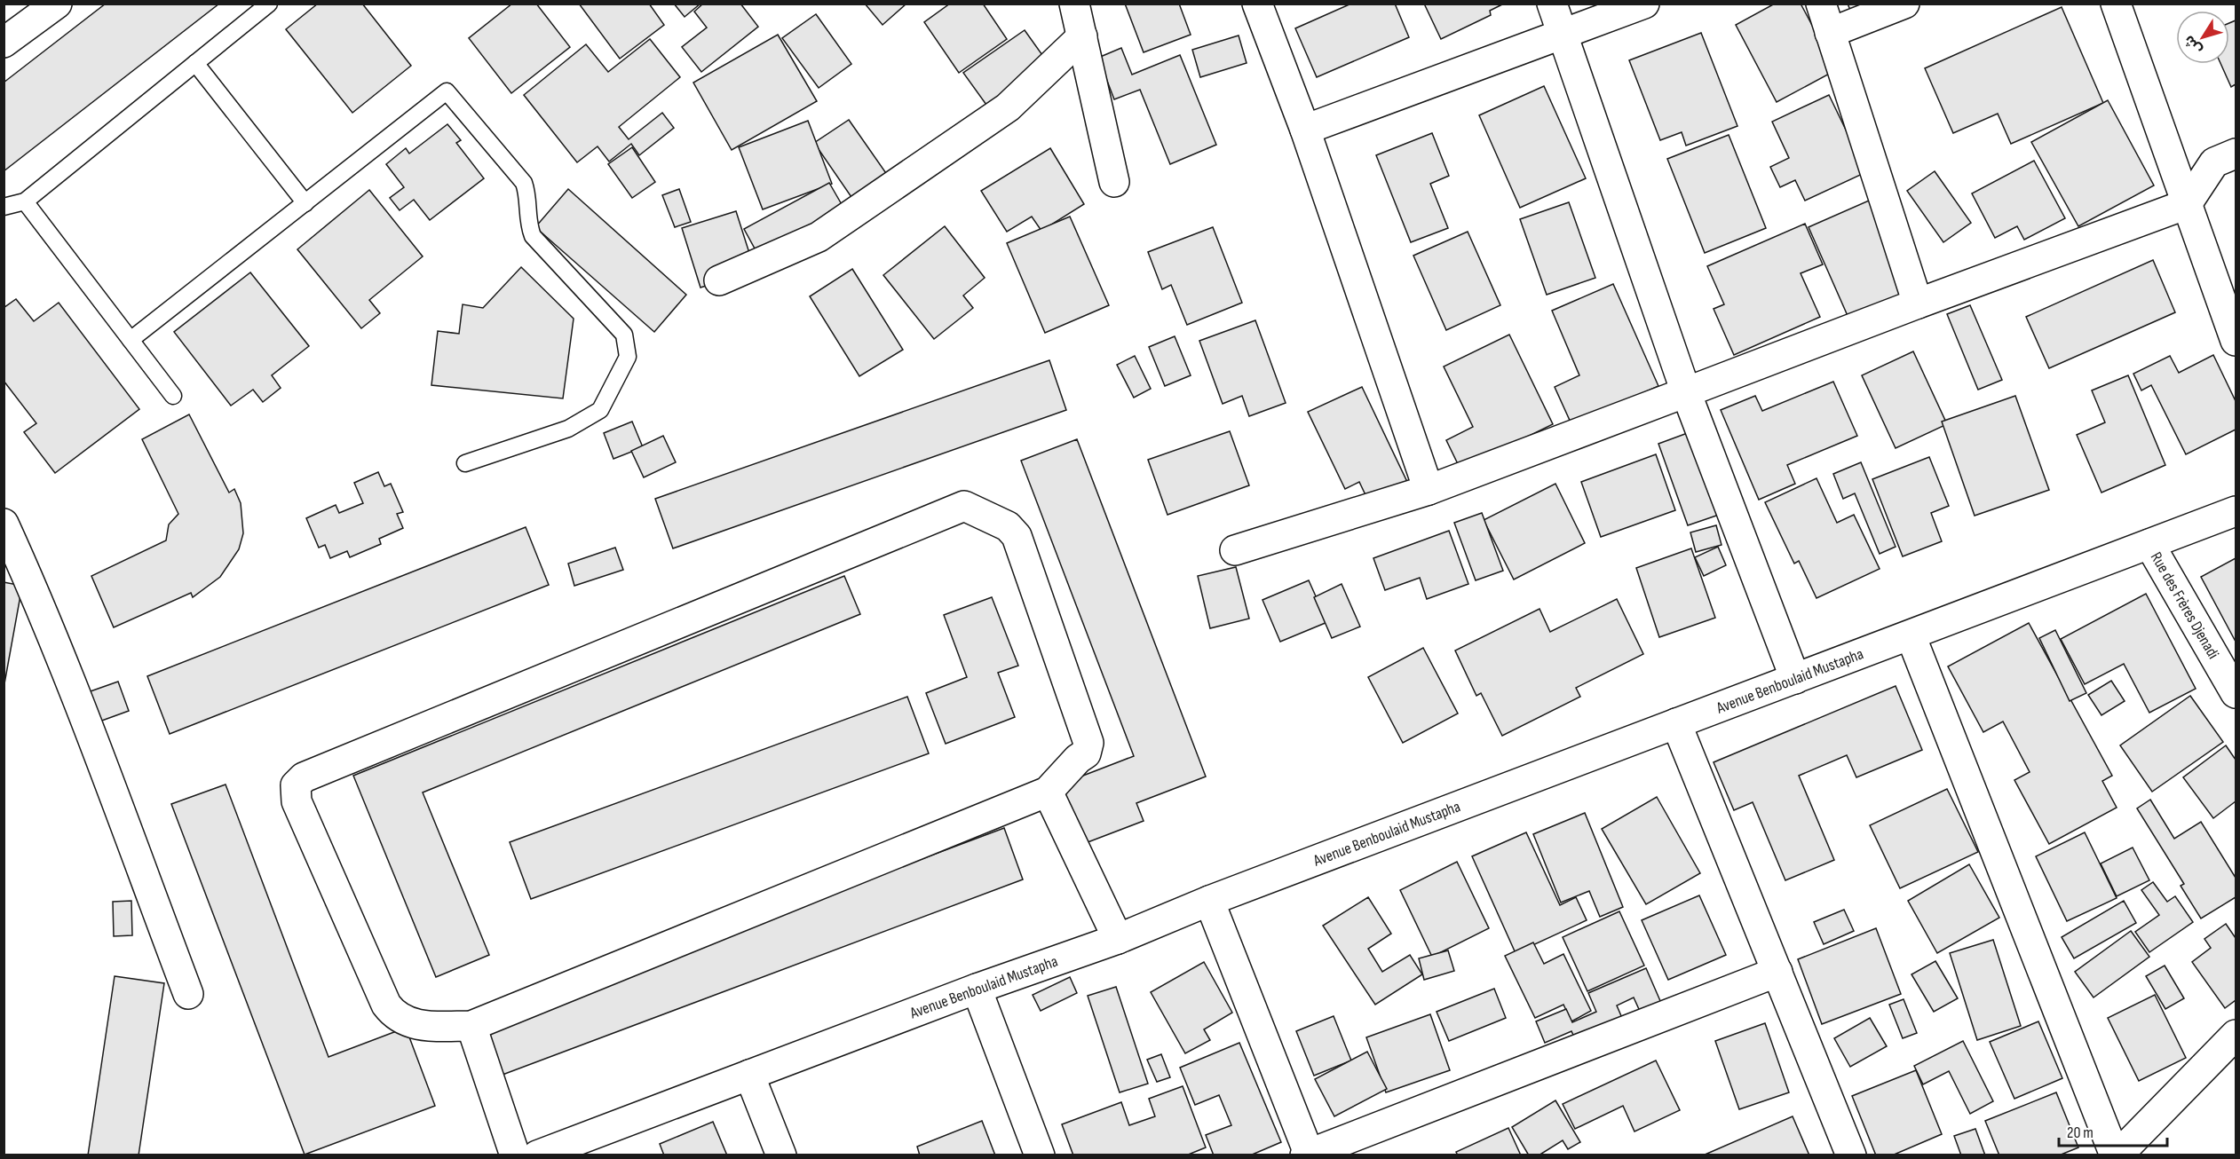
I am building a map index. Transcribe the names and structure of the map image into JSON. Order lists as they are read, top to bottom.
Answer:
{
  "streets": {
    "street": ["Rue des Frères Djenadi", "Avenue Benboulaid Mustapha"]
  },
  "crossings": [
    ["Rue des Frères Djenadi", "Avenue Benboulaid Mustapha"]
  ],
  "scale_bar": "20 m",
  "north": "bottom left"
}
